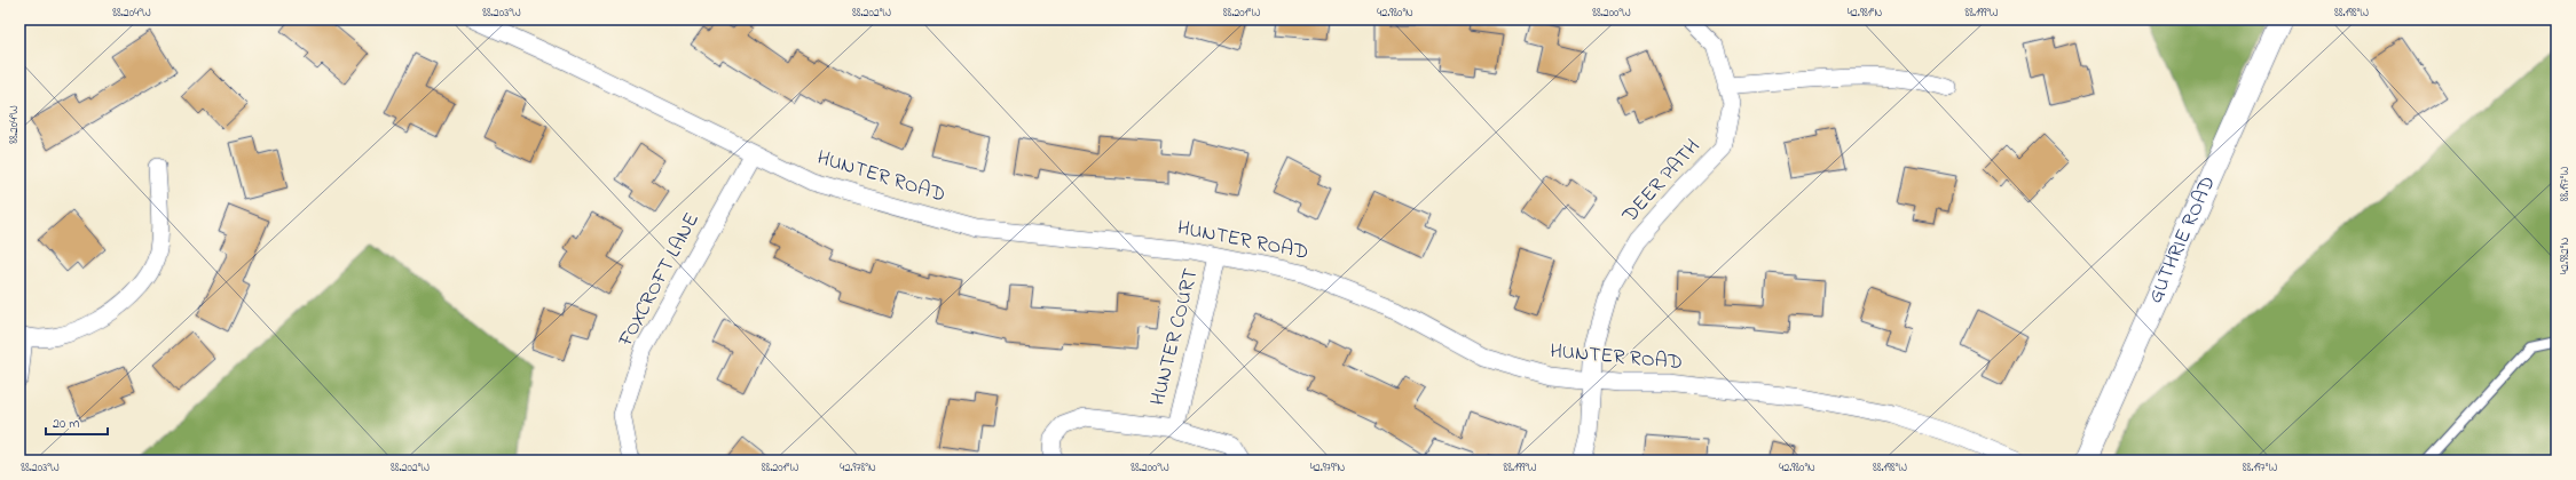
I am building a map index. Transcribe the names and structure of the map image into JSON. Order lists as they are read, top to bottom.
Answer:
{
  "streets": {
    "street": [
      "HUNTER ROAD",
      "DEER PATH",
      "GUTHRIE ROAD",
      "FOXCROFT LANE",
      "HUNTER COURT"
    ]
  },
  "crossings": [
    ["HUNTER ROAD", "DEER PATH"],
    ["HUNTER ROAD", "FOXCROFT LANE"],
    ["HUNTER ROAD", "HUNTER COURT"]
  ],
  "scale_bar": "20 m",
  "coordinates": [
    "88.204°W",
    "88.203°W",
    "88.202°W",
    "88.201°W",
    "42.980°N",
    "88.200°W",
    "42.981°N",
    "88.199°W",
    "88.198°W",
    "88.197°W",
    "42.982°N",
    "42.978°N",
    "42.979°N"
  ]
}
